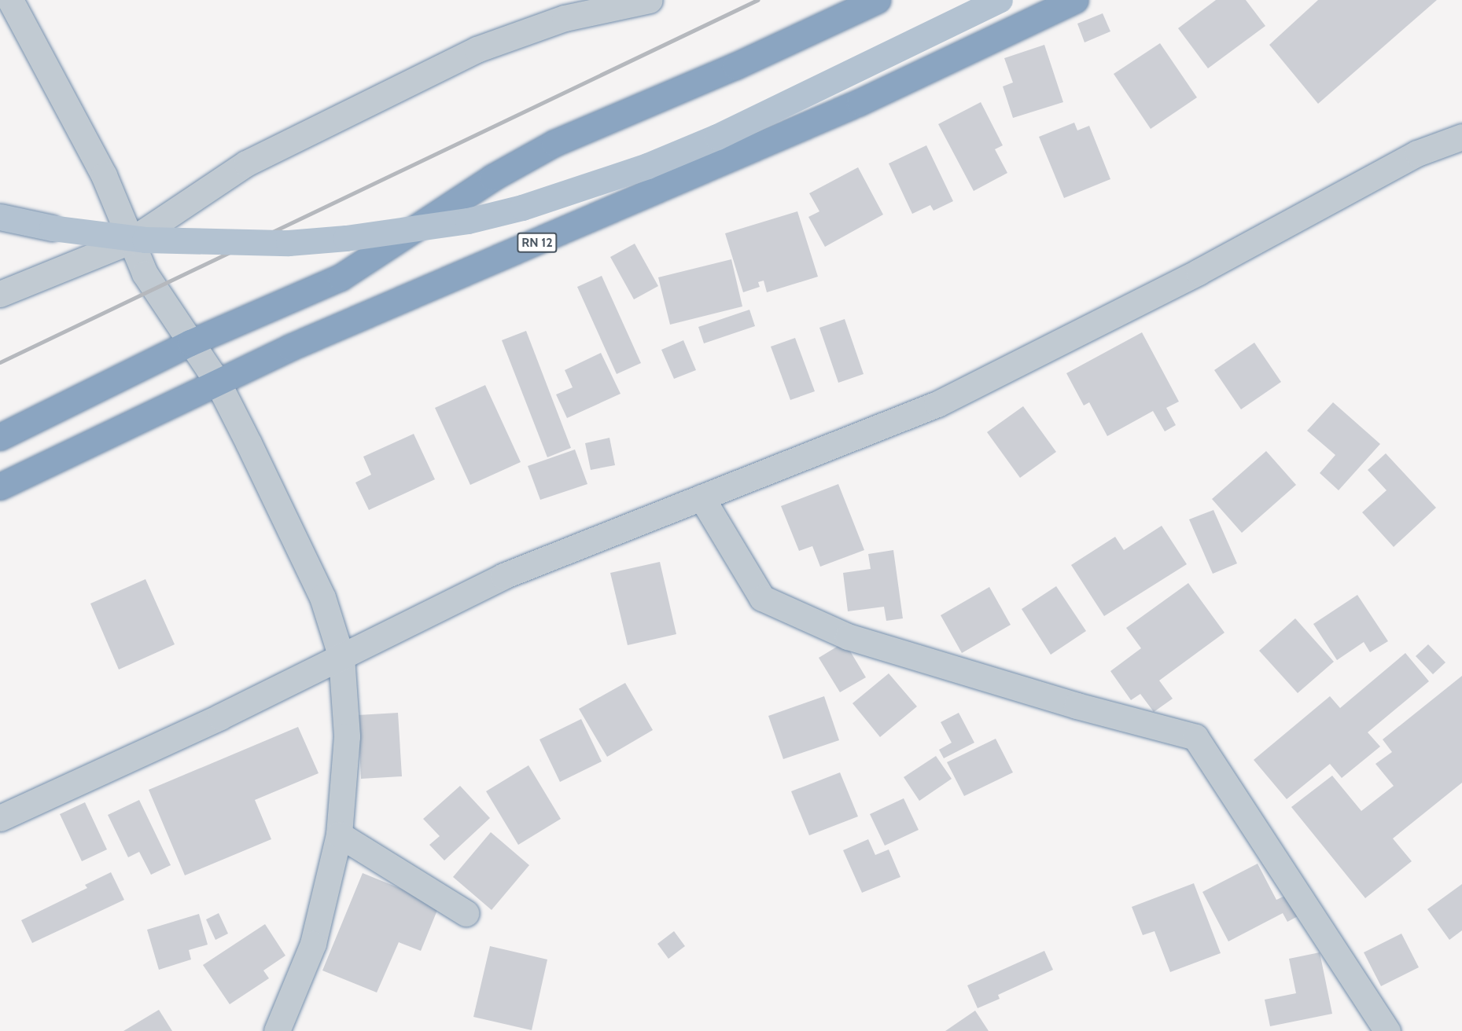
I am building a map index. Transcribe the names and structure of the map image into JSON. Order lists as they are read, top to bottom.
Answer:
{
  "streets": {
    "highway": ["RN 12"]
  }
}
